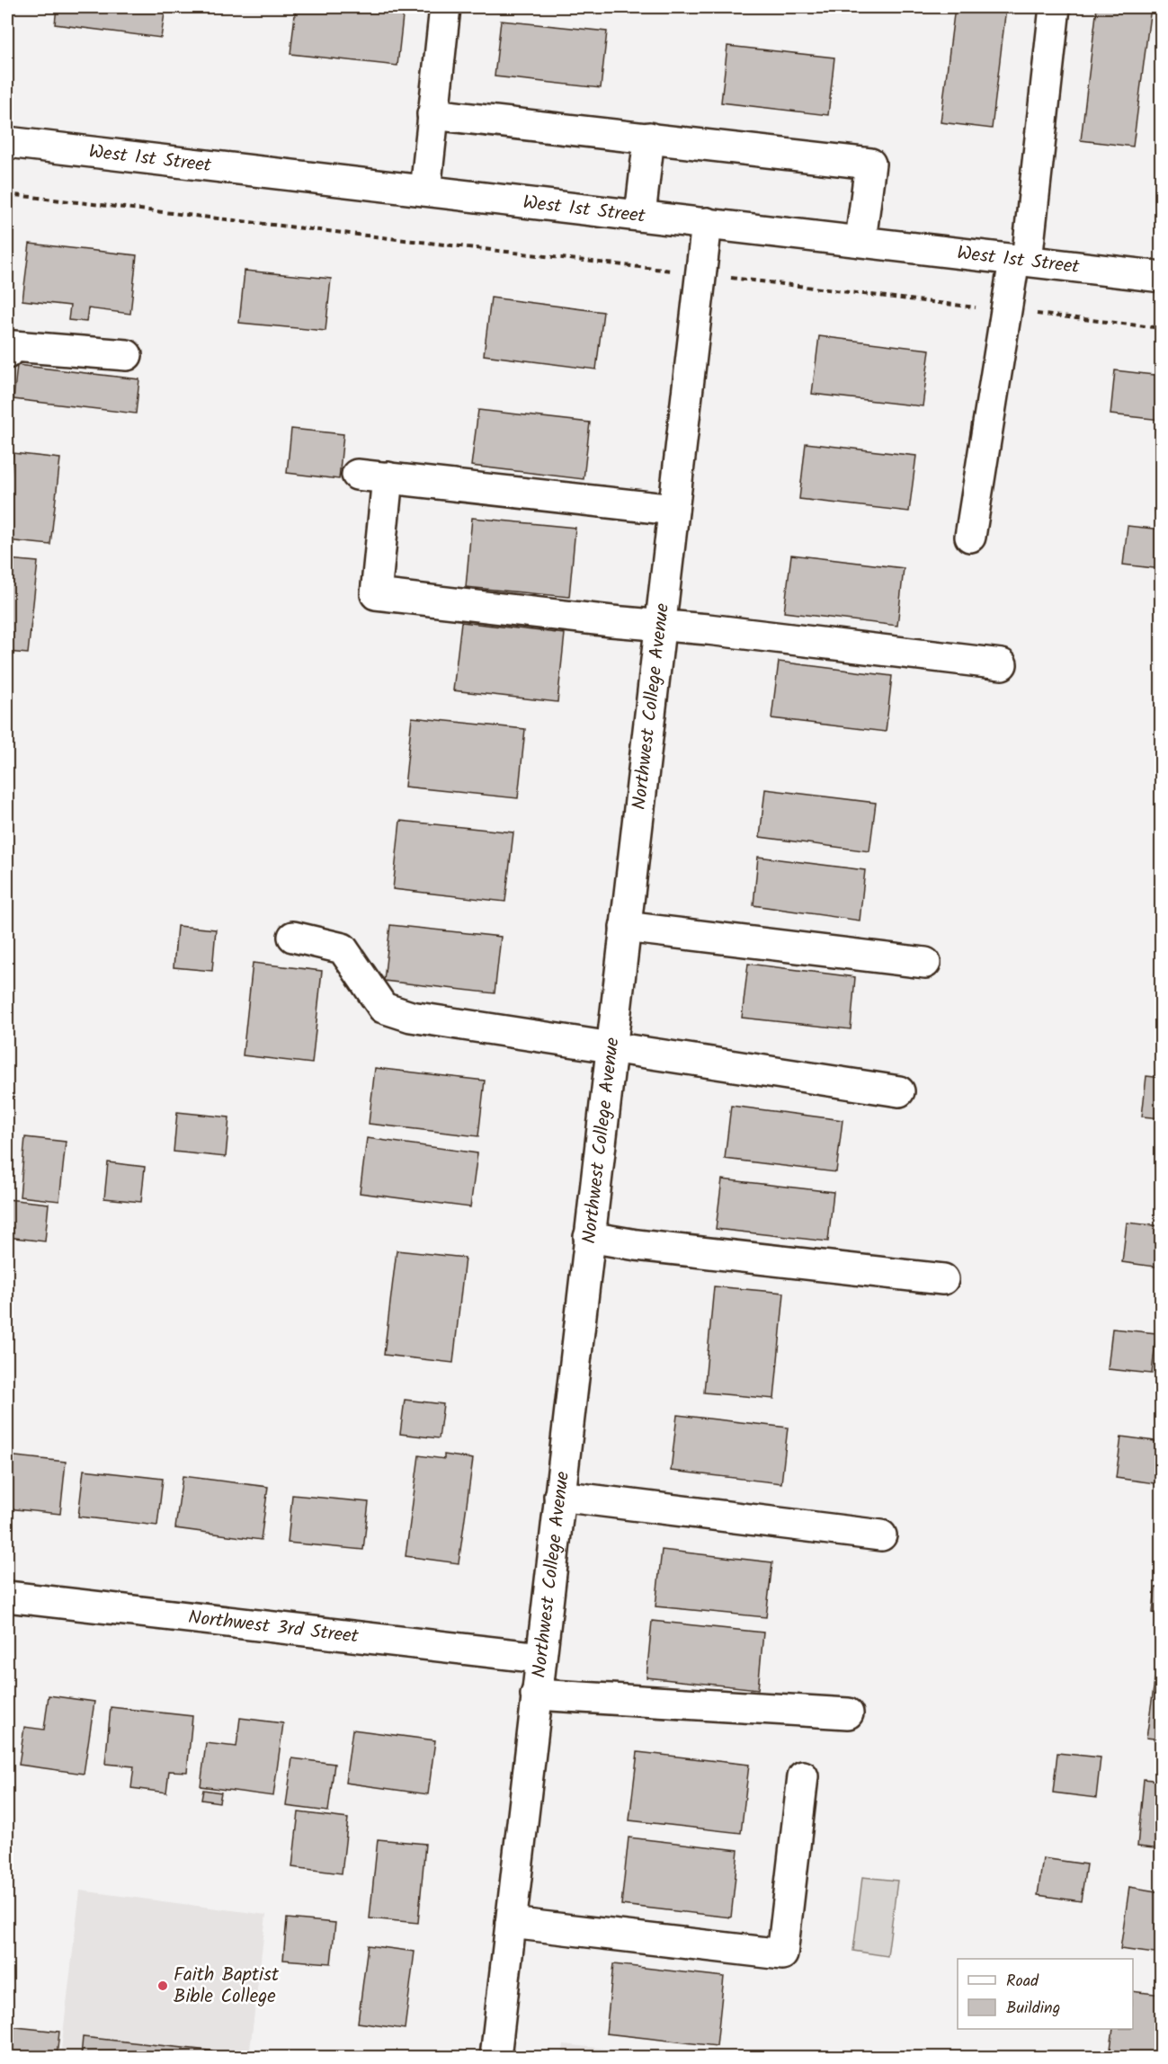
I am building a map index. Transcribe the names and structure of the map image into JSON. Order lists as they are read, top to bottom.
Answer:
{
  "streets": {
    "street": ["West 1st Street", "Northwest College Avenue", "Northwest 3rd Street"]
  },
  "crossings": [
    ["West 1st Street", "Northwest College Avenue"],
    ["Northwest College Avenue", "Northwest 3rd Street"]
  ],
  "places": ["Faith Baptist Bible College"],
  "legend": ["Road", "Building"]
}
